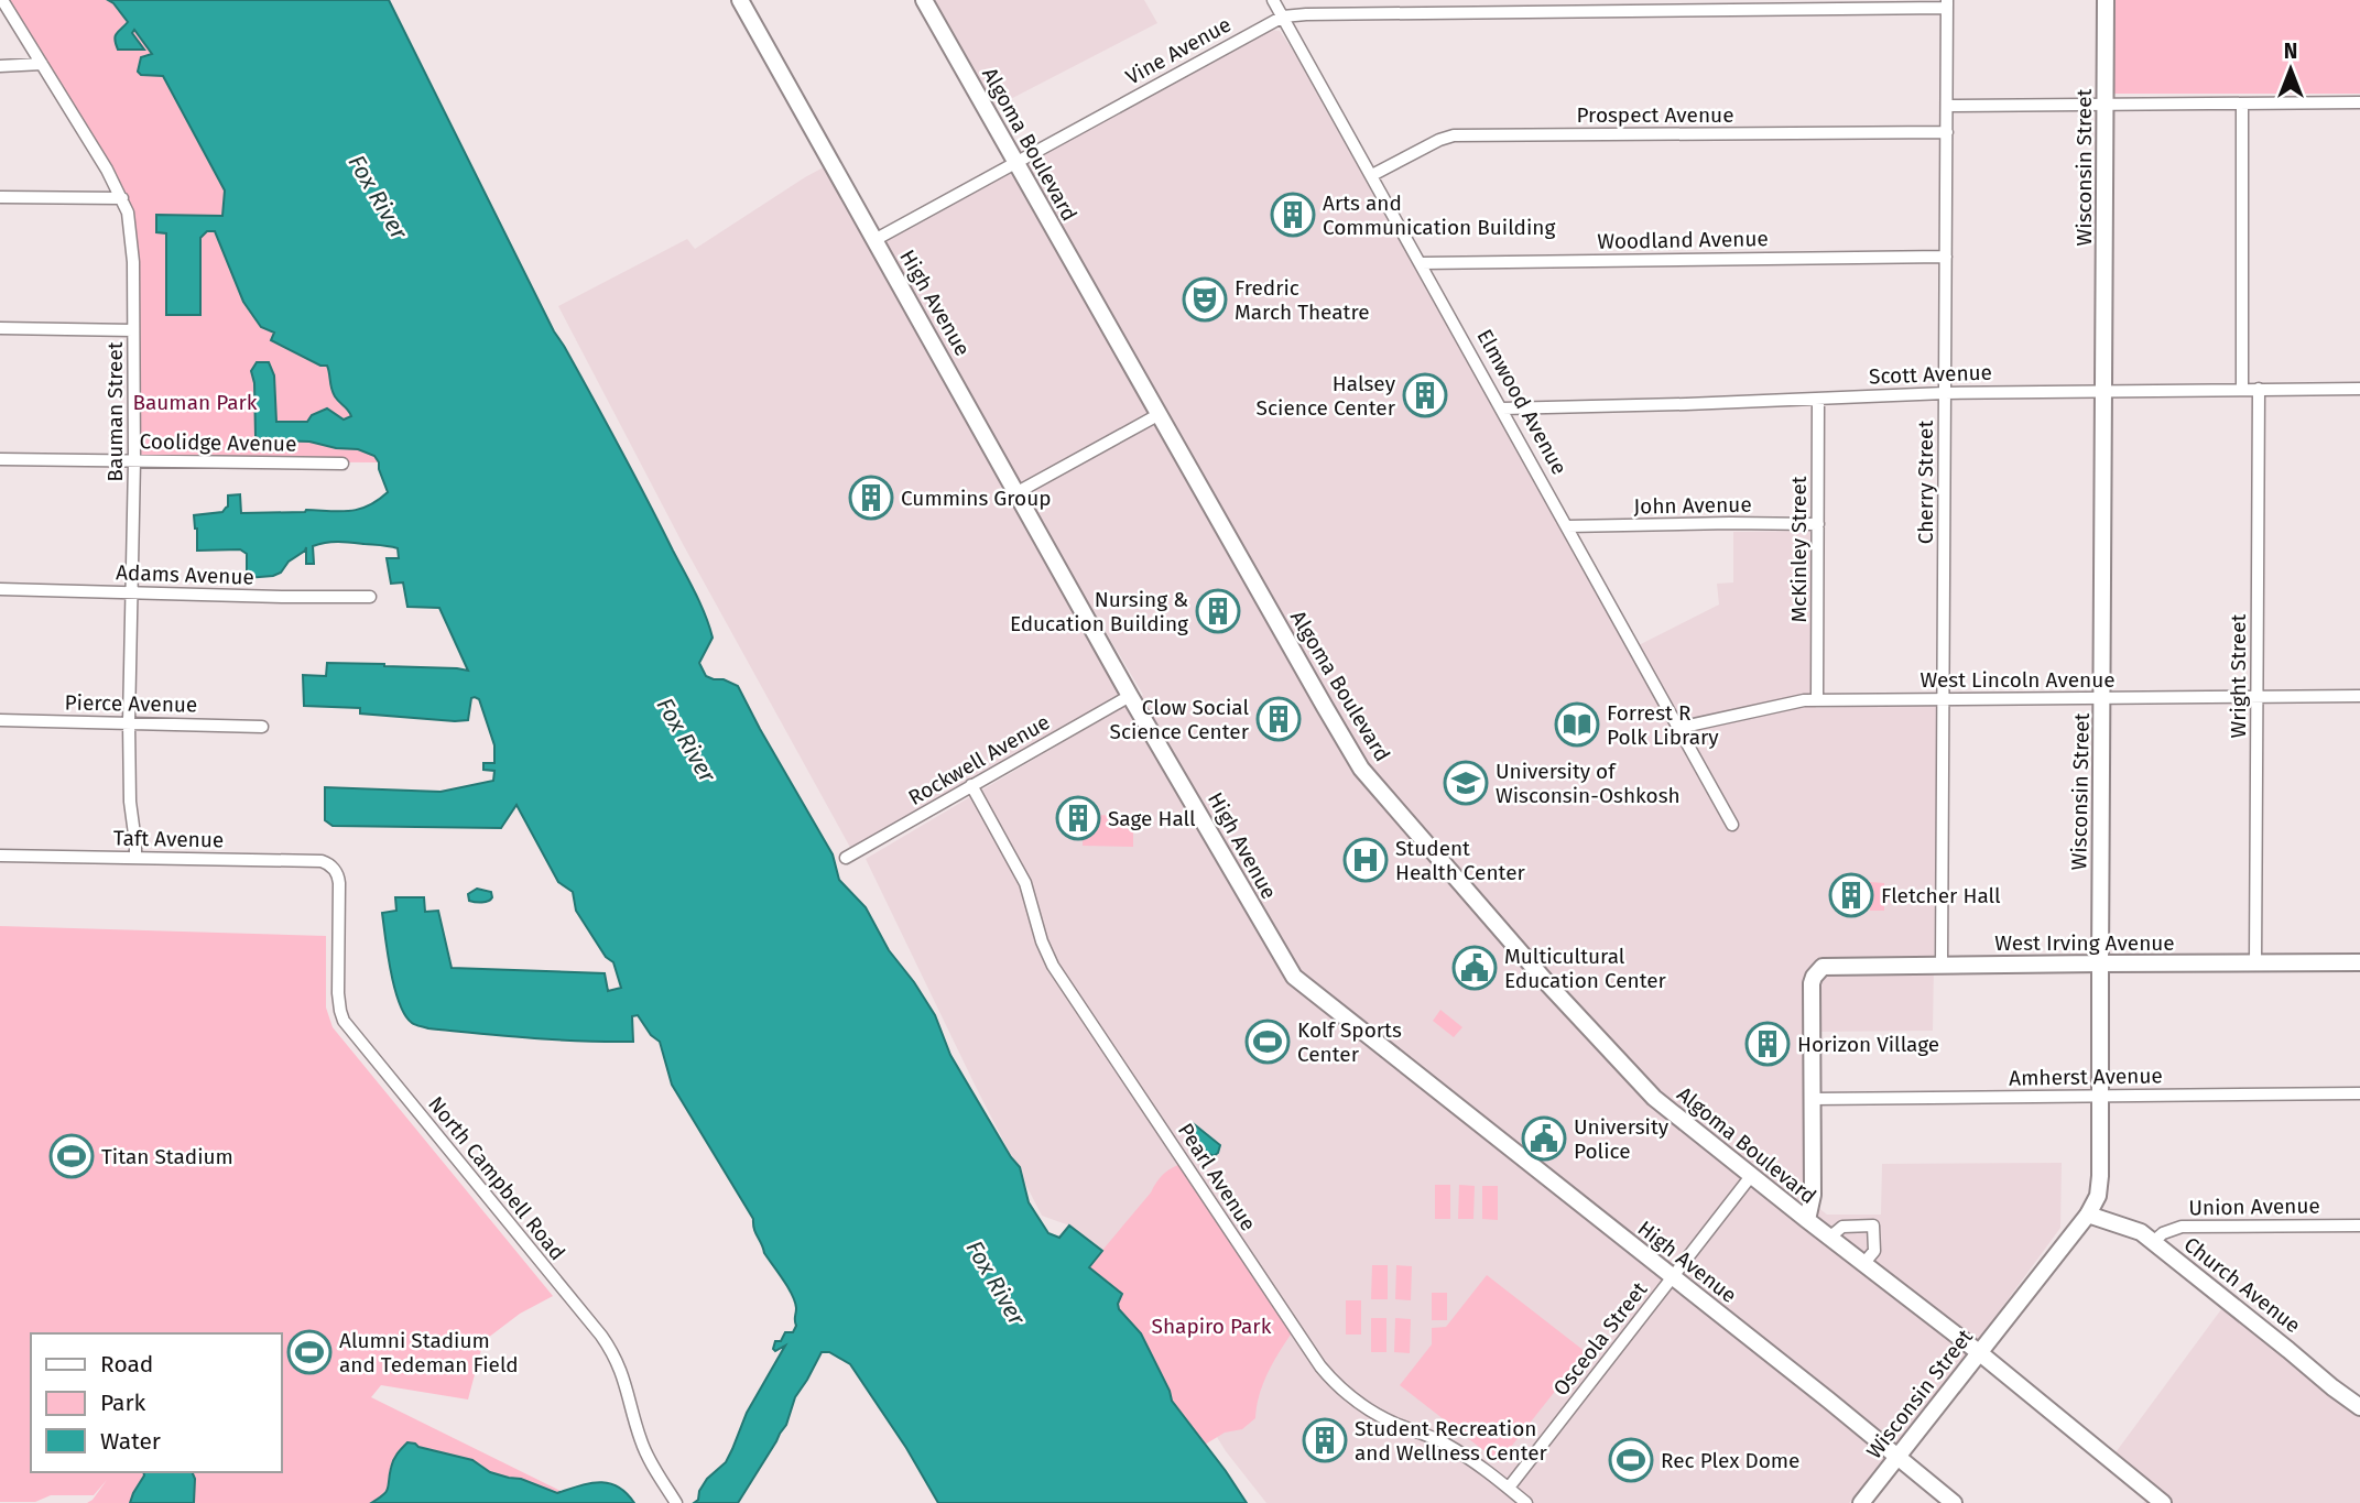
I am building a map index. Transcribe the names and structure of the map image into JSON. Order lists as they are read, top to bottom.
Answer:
{
  "streets": {
    "main road": [
      "Algoma Boulevard",
      "Wisconsin Street",
      "High Avenue",
      "West Irving Avenue",
      "Church Avenue"
    ],
    "street": [
      "Vine Avenue",
      "Prospect Avenue",
      "Woodland Avenue",
      "Scott Avenue",
      "Elmwood Avenue",
      "Bauman Street",
      "Coolidge Avenue",
      "Cherry Street",
      "John Avenue",
      "McKinley Street",
      "Adams Avenue",
      "Wright Street",
      "West Lincoln Avenue",
      "Pierce Avenue",
      "Rockwell Avenue",
      "Taft Avenue",
      "Amherst Avenue",
      "Pearl Avenue",
      "North Campbell Road",
      "Union Avenue",
      "Osceola Street"
    ]
  },
  "crossings": [
    ["Vine Avenue", "Algoma Boulevard"],
    ["Vine Avenue", "High Avenue"],
    ["Vine Avenue", "Elmwood Avenue"],
    ["Vine Avenue", "Cherry Street"],
    ["Prospect Avenue", "Elmwood Avenue"],
    ["Prospect Avenue", "Cherry Street"],
    ["Algoma Boulevard", "Wisconsin Street"],
    ["Algoma Boulevard", "Osceola Street"],
    ["Wisconsin Street", "High Avenue"],
    ["Wisconsin Street", "Scott Avenue"],
    ["Wisconsin Street", "West Lincoln Avenue"],
    ["Wisconsin Street", "West Irving Avenue"],
    ["Wisconsin Street", "Amherst Avenue"],
    ["Wisconsin Street", "Church Avenue"],
    ["Woodland Avenue", "Elmwood Avenue"],
    ["Woodland Avenue", "Cherry Street"],
    ["High Avenue", "Rockwell Avenue"],
    ["High Avenue", "Osceola Street"],
    ["Scott Avenue", "Elmwood Avenue"],
    ["Scott Avenue", "Cherry Street"],
    ["Scott Avenue", "McKinley Street"],
    ["Scott Avenue", "Wright Street"],
    ["Elmwood Avenue", "John Avenue"],
    ["Elmwood Avenue", "West Lincoln Avenue"],
    ["Bauman Street", "Coolidge Avenue"],
    ["Bauman Street", "Adams Avenue"],
    ["Bauman Street", "Pierce Avenue"],
    ["Bauman Street", "Taft Avenue"],
    ["Cherry Street", "West Lincoln Avenue"],
    ["Cherry Street", "West Irving Avenue"],
    ["John Avenue", "McKinley Street"],
    ["McKinley Street", "West Lincoln Avenue"],
    ["Wright Street", "West Lincoln Avenue"],
    ["Wright Street", "West Irving Avenue"],
    ["Rockwell Avenue", "Pearl Avenue"],
    ["Taft Avenue", "North Campbell Road"],
    ["West Irving Avenue", "Amherst Avenue"],
    ["Pearl Avenue", "Osceola Street"],
    ["Union Avenue", "Church Avenue"]
  ],
  "water": ["Fox River"],
  "parks": ["Bauman Park", "Shapiro Park"],
  "places": {
    "building": [
      "Arts and Communication Building",
      "Halsey Science Center",
      "Cummins Group",
      "Nursing & Education Building",
      "Clow Social Science Center",
      "Sage Hall",
      "Fletcher Hall",
      "Horizon Village",
      "Student Recreation and Wellness Center"
    ],
    "theatre": ["Fredric March Theatre"],
    "library": ["Forrest R Polk Library"],
    "school or university": ["University of Wisconsin-Oshkosh"],
    "hospital": ["Student Health Center"],
    "public building": ["Multicultural Education Center", "University Police"],
    "sports": [
      "Kolf Sports Center",
      "Titan Stadium",
      "Alumni Stadium and Tedeman Field",
      "Rec Plex Dome"
    ]
  },
  "legend": ["Road", "Park", "Water"],
  "north": "top"
}
